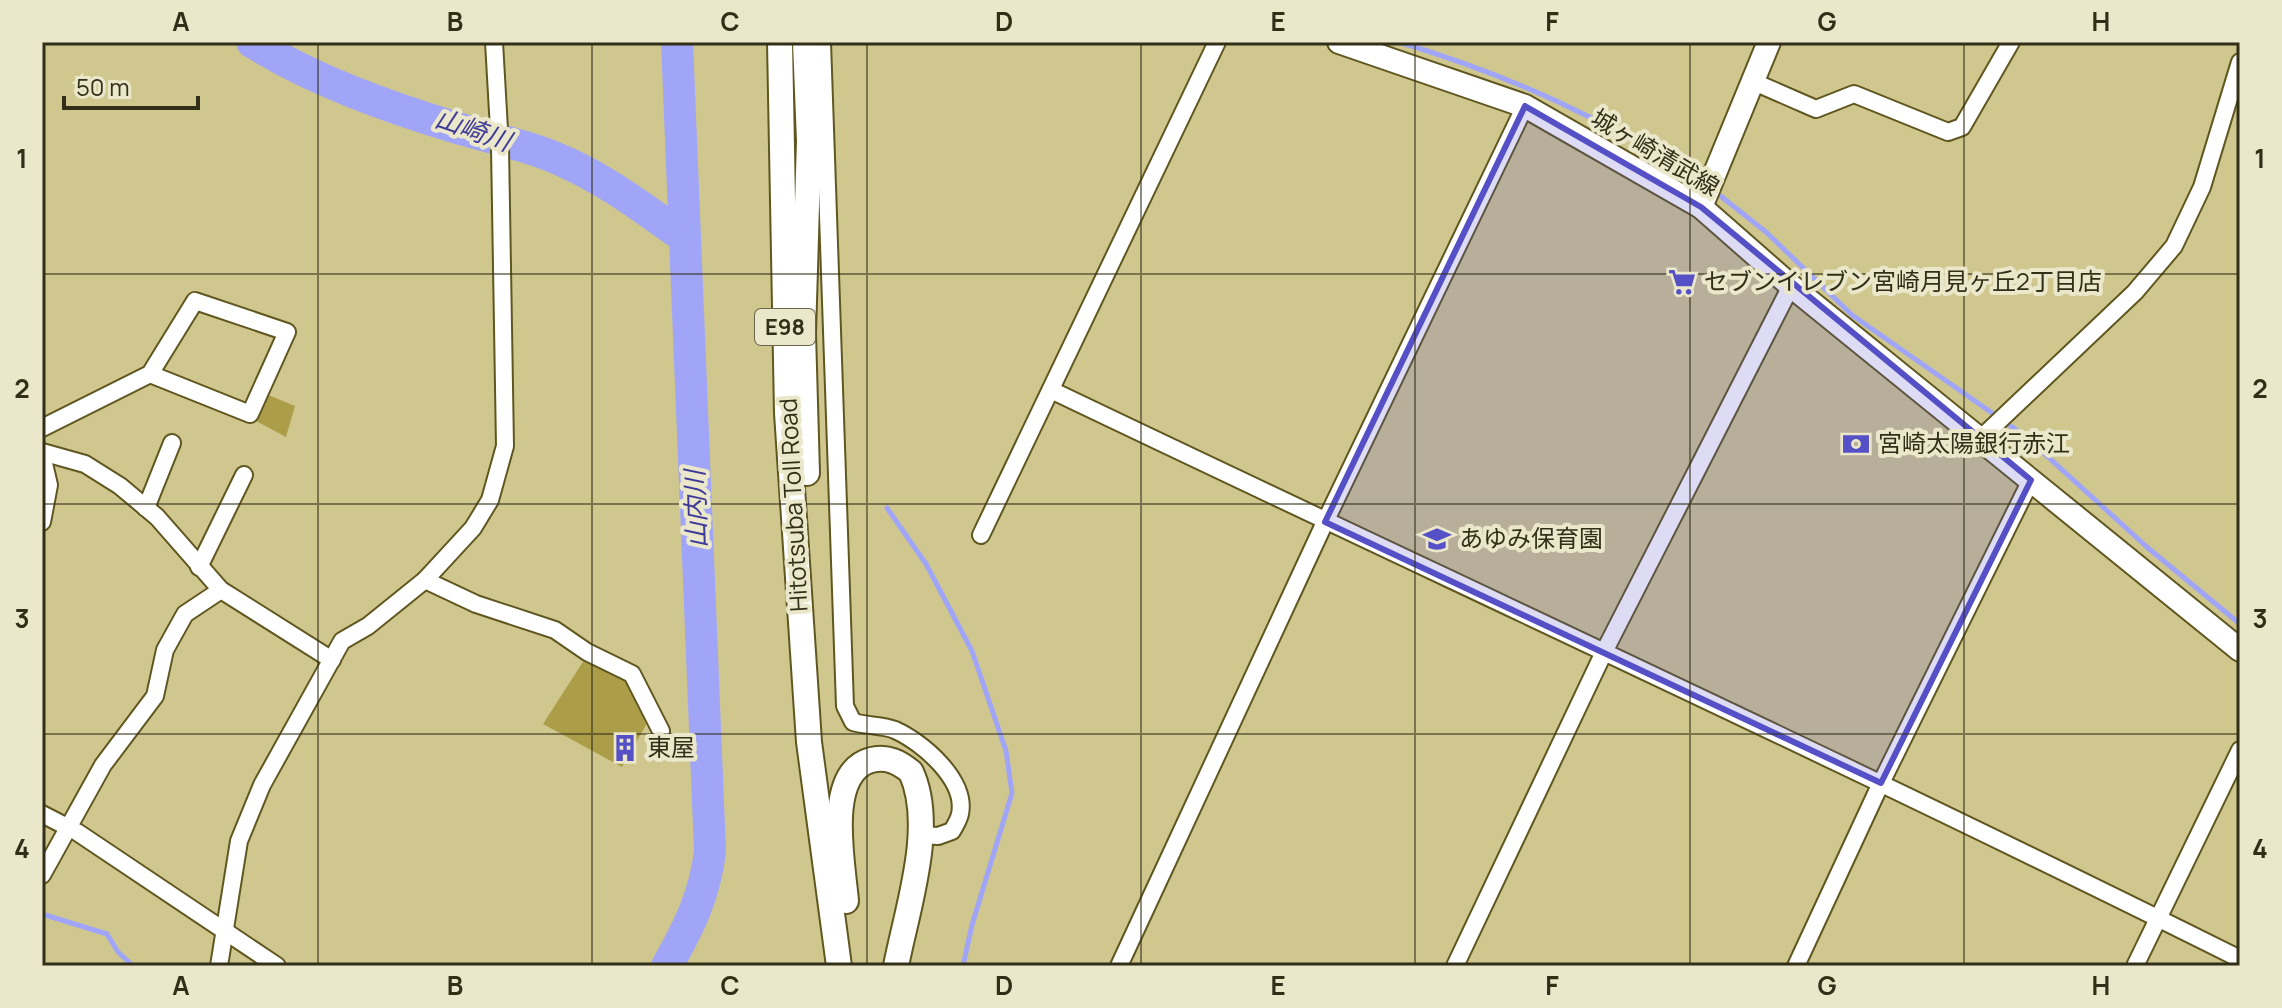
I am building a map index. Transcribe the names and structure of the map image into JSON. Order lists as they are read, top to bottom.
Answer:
{
  "streets": {
    "main road": ["城ヶ崎清武線", "E98", "Hitotsuba Toll Road"]
  },
  "water": ["山崎川", "山内川"],
  "places": {
    "supermarket": ["セブンイレブン宮崎月見ヶ丘2丁目店"],
    "bank": ["宮崎太陽銀行赤江"],
    "school or university": ["あゆみ保育園"],
    "building": ["東屋"]
  },
  "scale_bar": "50 m",
  "grid": {
    "columns": [
      "A",
      "B",
      "C",
      "D",
      "E",
      "F",
      "G",
      "H"
    ],
    "rows": [
      "1",
      "2",
      "3",
      "4"
    ]
  }
}
